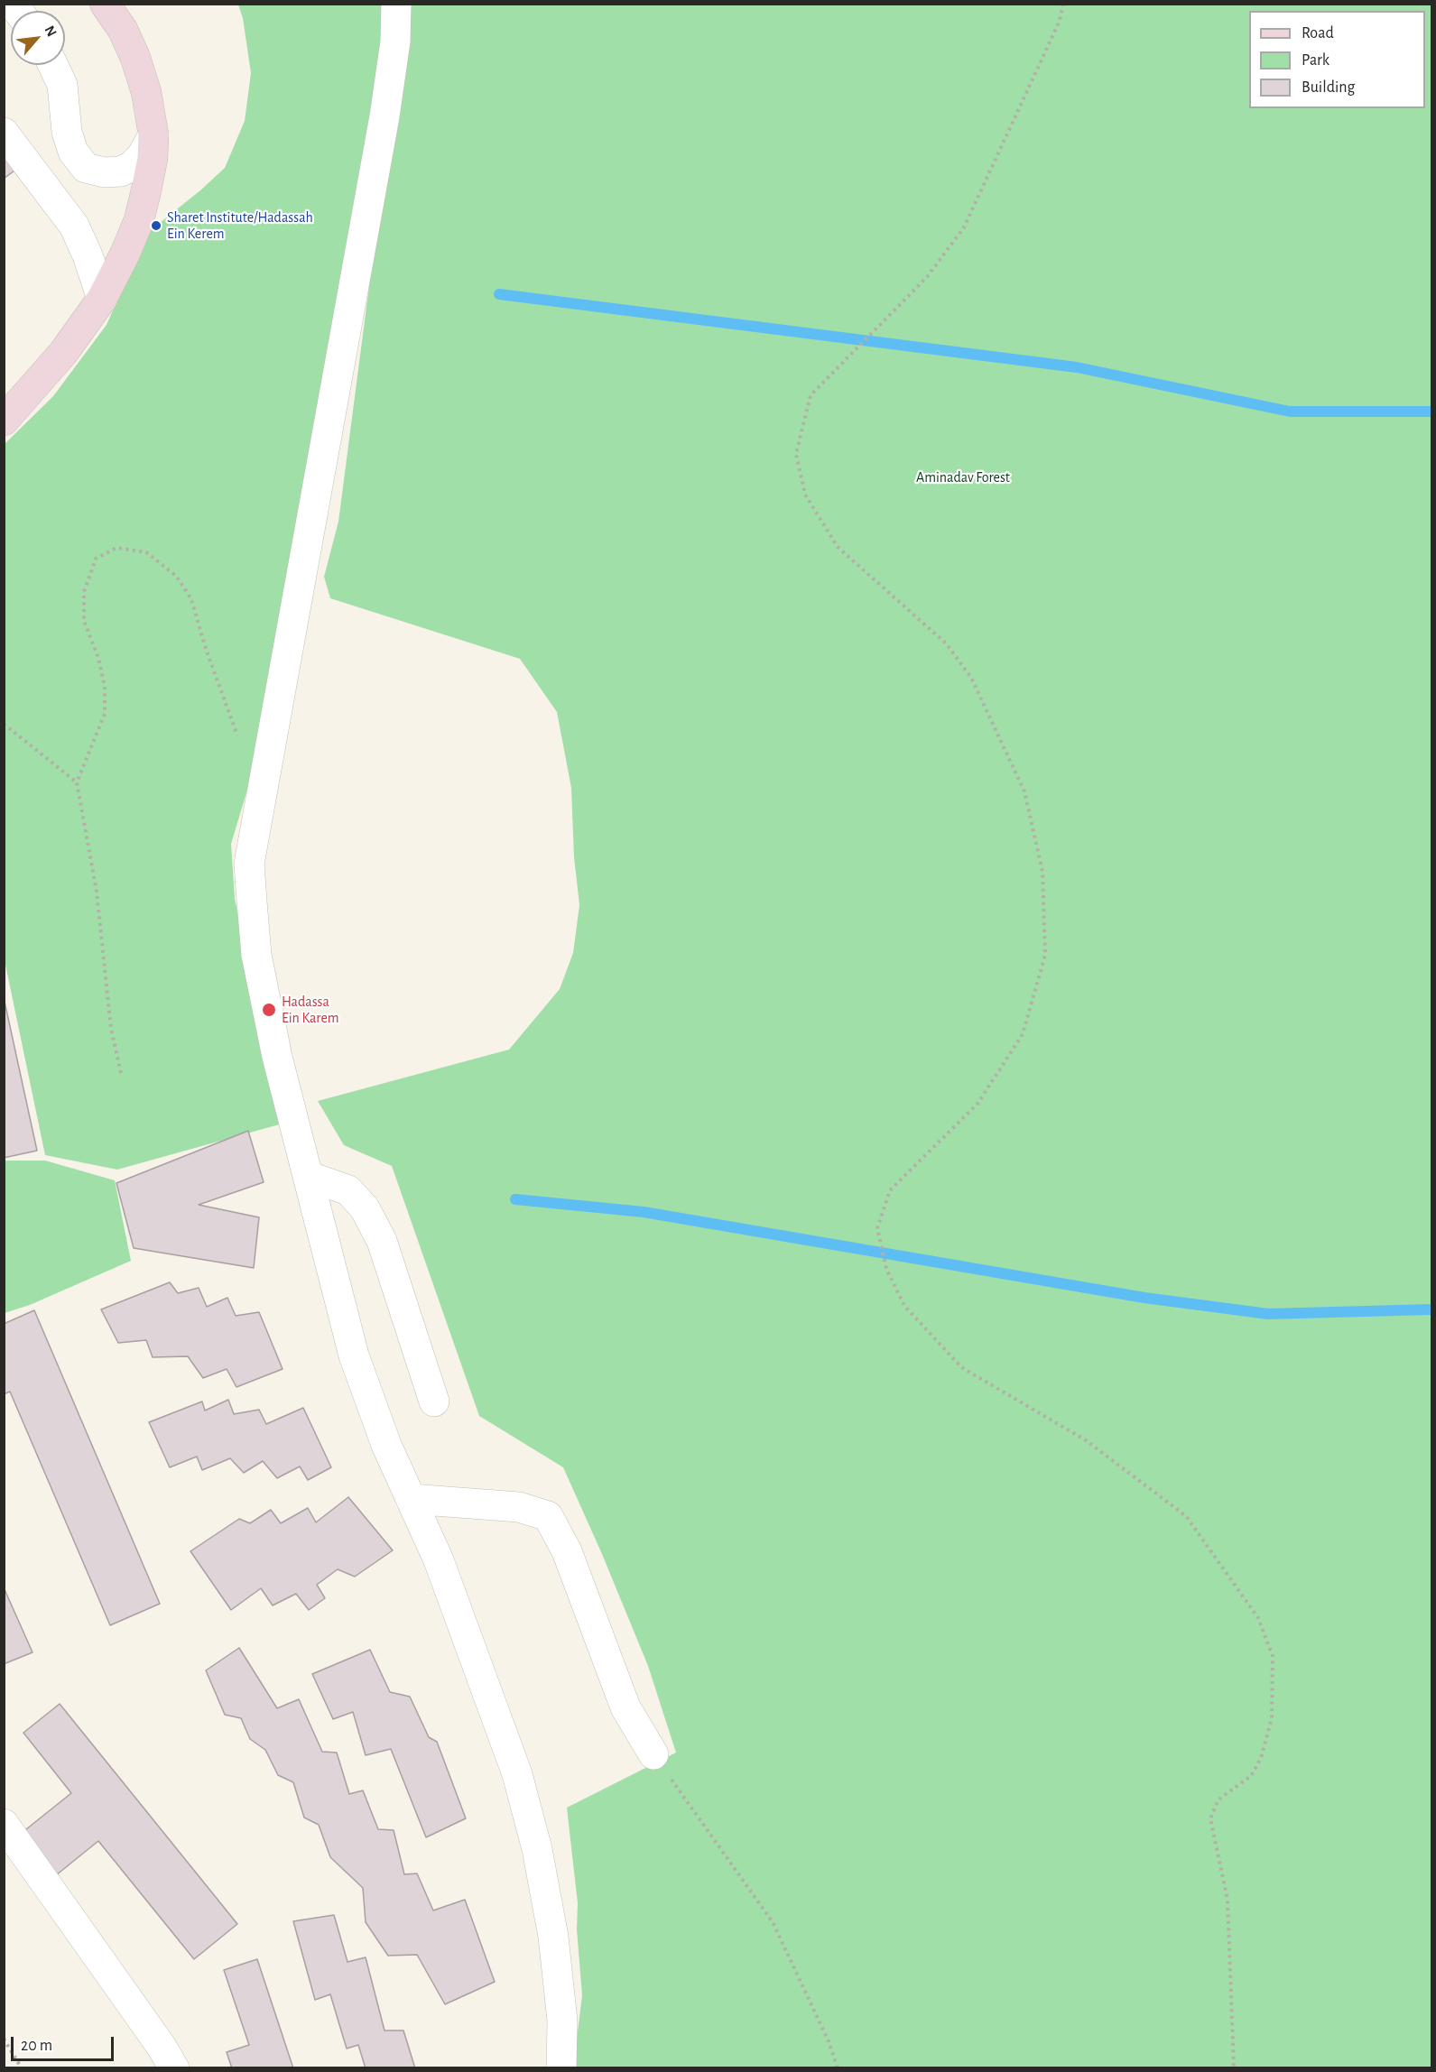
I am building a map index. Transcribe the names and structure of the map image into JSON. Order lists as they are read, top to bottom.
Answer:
{
  "parks": ["Aminadav Forest"],
  "places": ["Sharet Institute/Hadassah Ein Kerem", "Hadassa Ein Karem"],
  "legend": ["Road", "Park", "Building"],
  "scale_bar": "20 m",
  "north": "top right"
}
